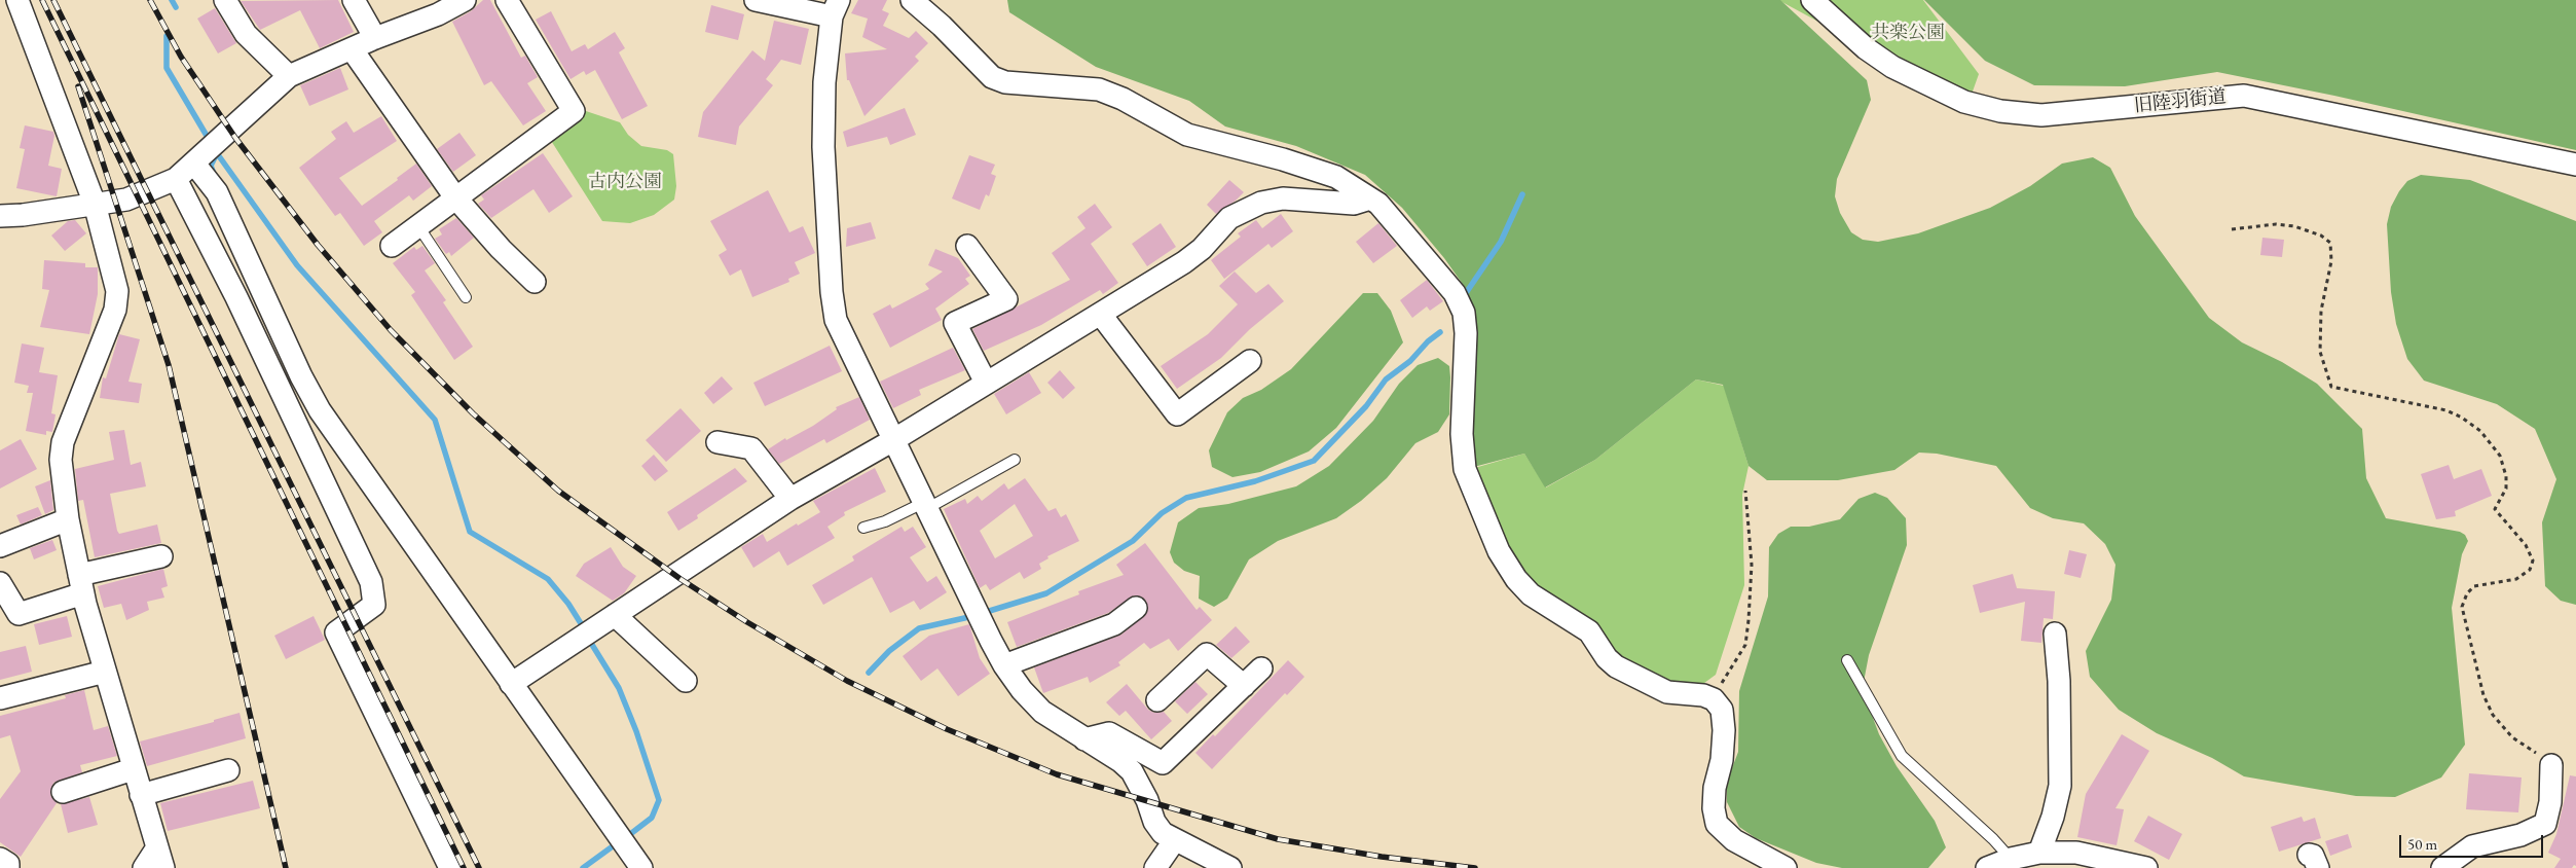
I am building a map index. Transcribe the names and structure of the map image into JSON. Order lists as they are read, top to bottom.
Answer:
{
  "streets": {
    "street": ["旧陸羽街道"]
  },
  "parks": ["共楽公園", "古内公園"],
  "scale_bar": "50 m"
}
